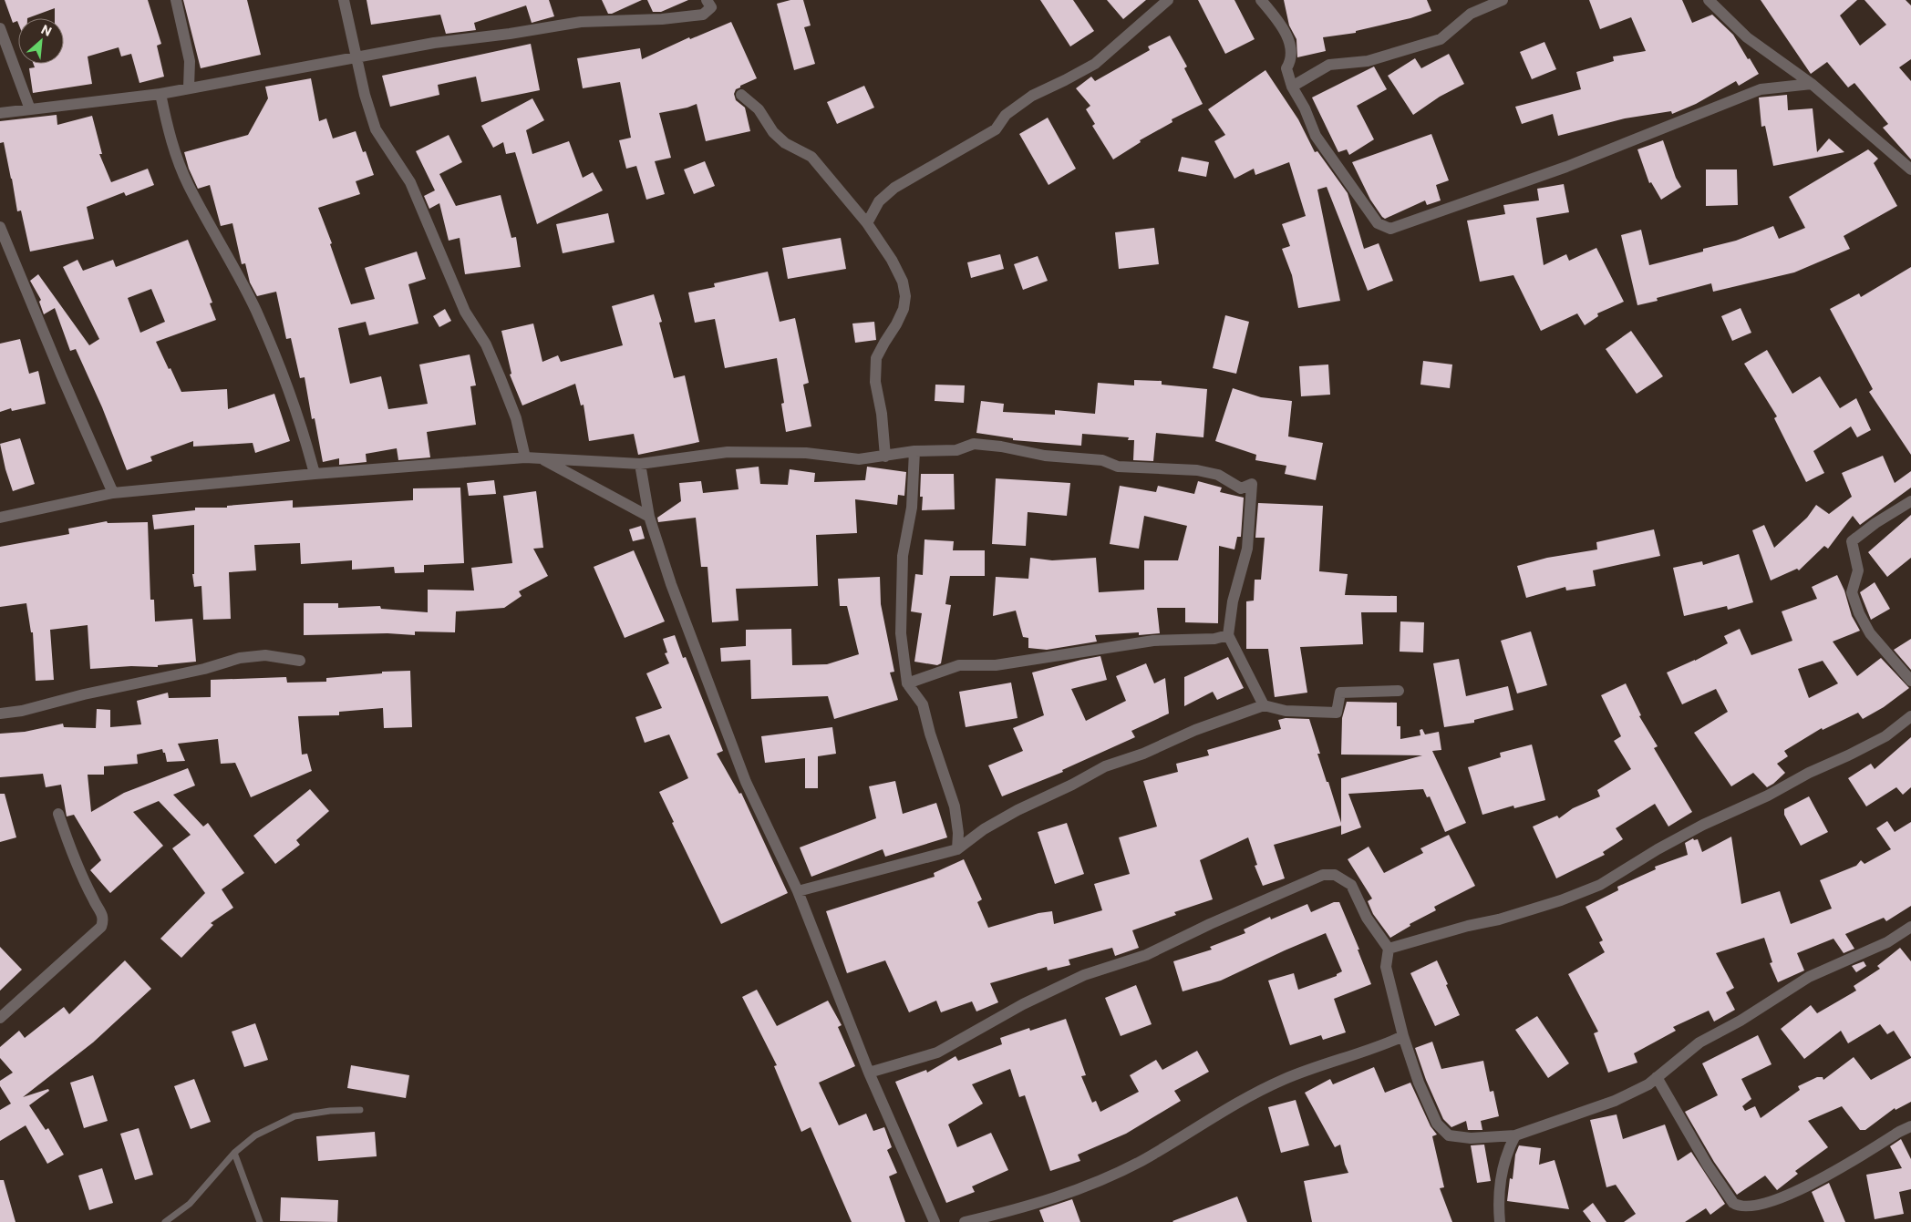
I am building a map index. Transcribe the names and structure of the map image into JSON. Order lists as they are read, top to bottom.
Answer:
{
  "north": "top right"
}
